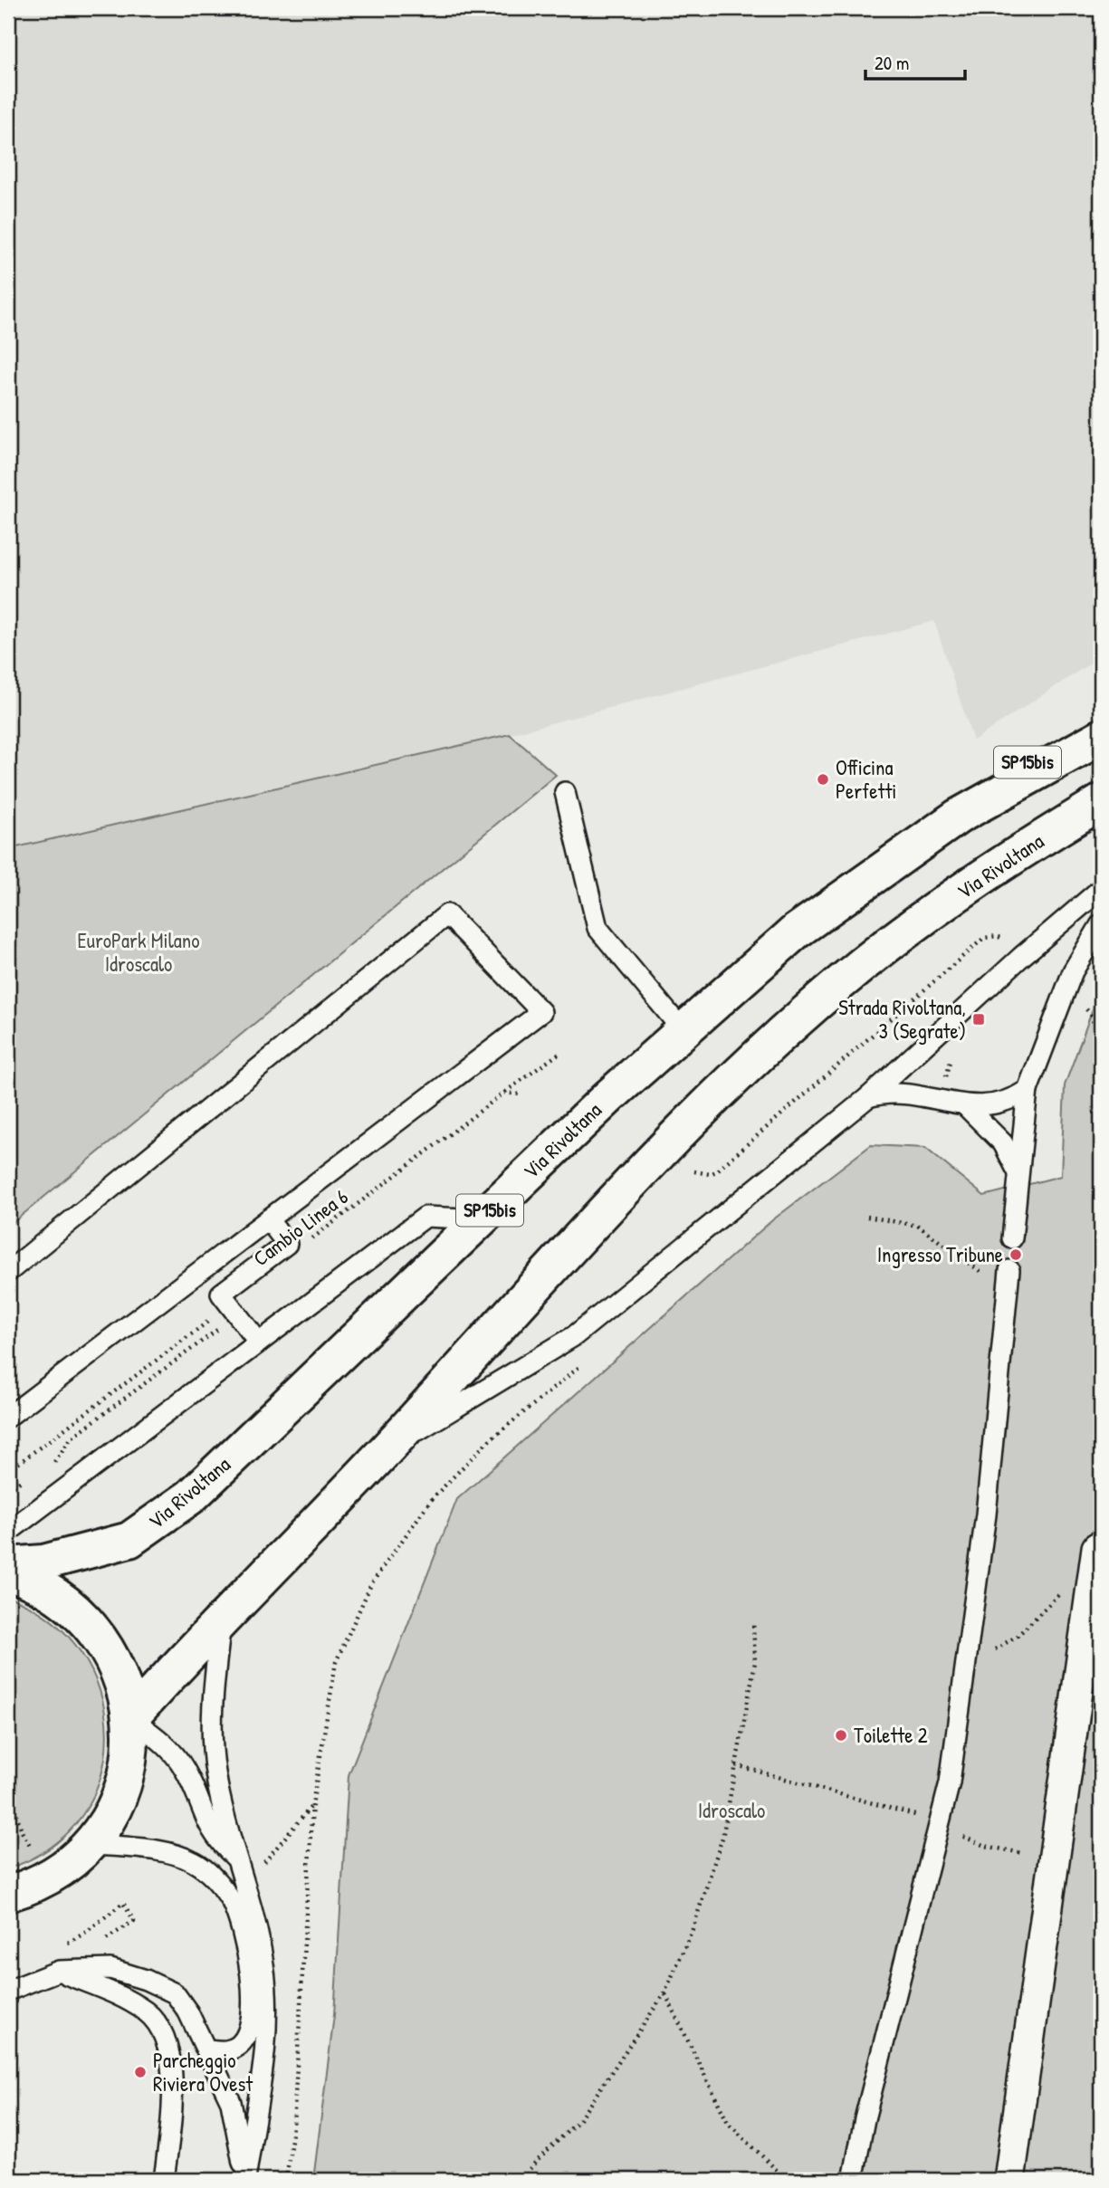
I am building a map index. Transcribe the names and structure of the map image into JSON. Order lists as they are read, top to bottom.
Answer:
{
  "streets": {
    "main road": ["SP15bis", "Via Rivoltana"],
    "path": ["Cambio Linea 6"]
  },
  "crossings": [
    ["SP15bis", "Via Rivoltana"]
  ],
  "parks": ["EuroPark Milano Idroscalo", "Idroscalo"],
  "places": {
    "other": [
      "Officina Perfetti",
      "Ingresso Tribune",
      "Toilette 2",
      "Parcheggio Riviera Ovest"
    ],
    "transit": ["Strada Rivoltana, 3 (Segrate)"]
  },
  "scale_bar": "20 m"
}
